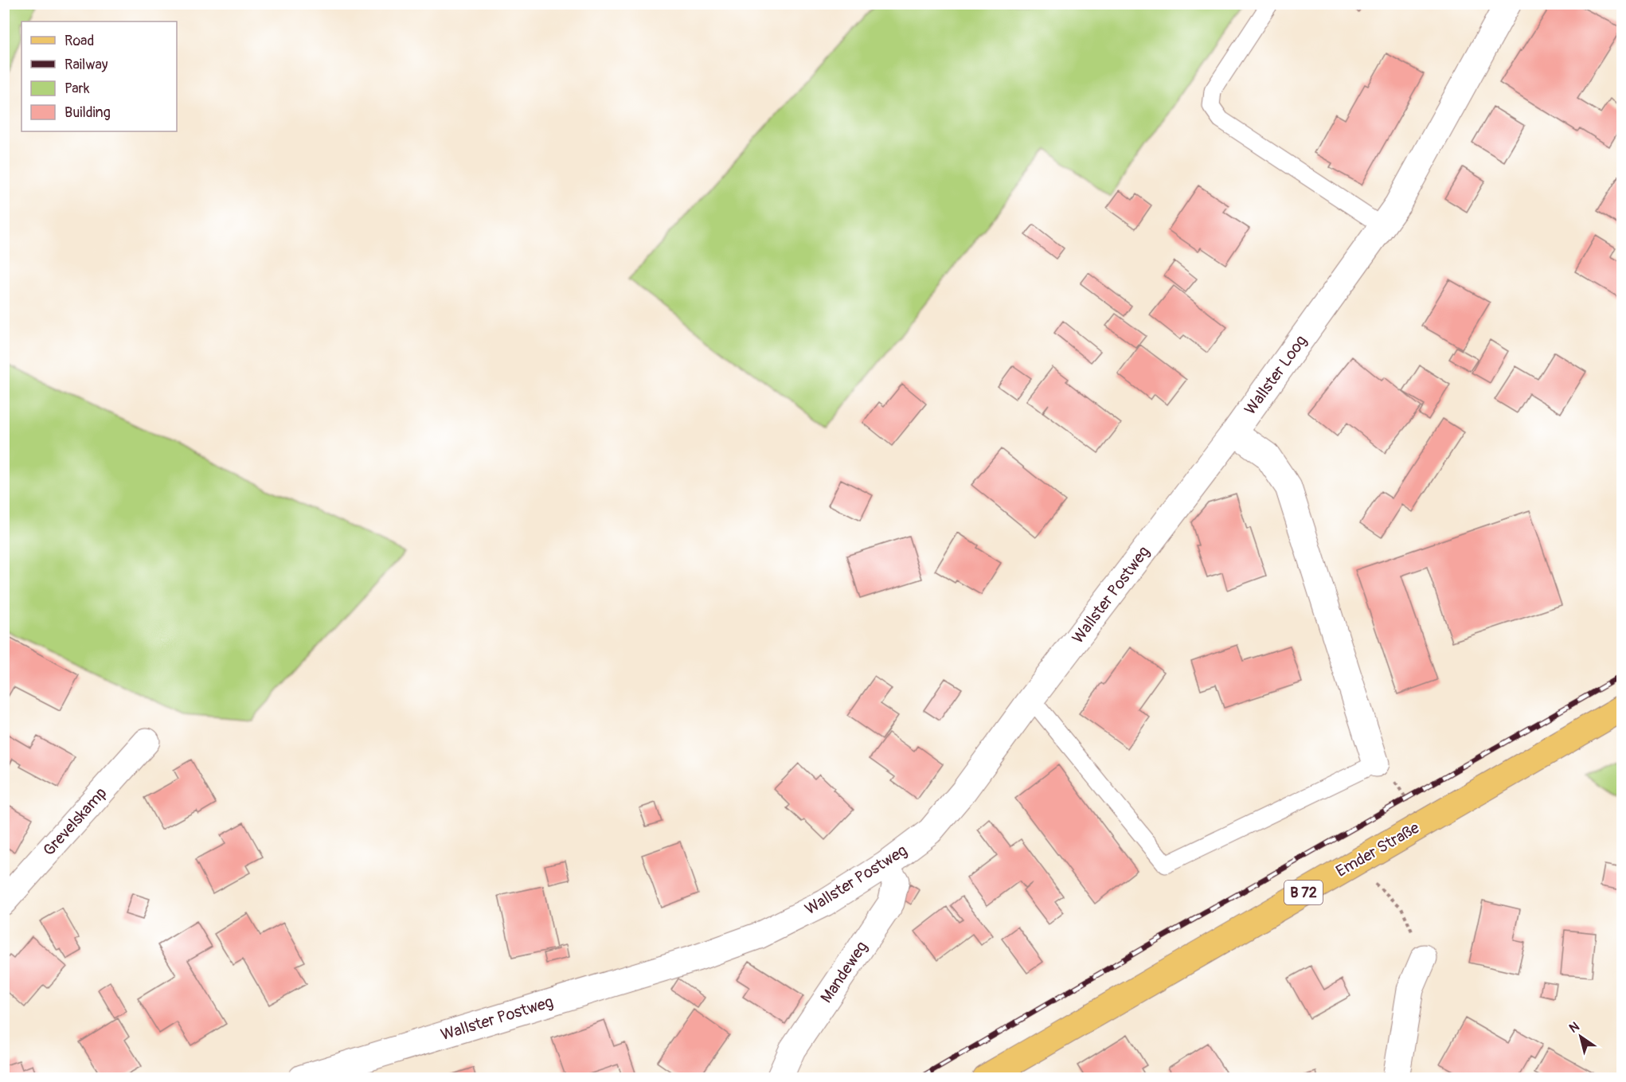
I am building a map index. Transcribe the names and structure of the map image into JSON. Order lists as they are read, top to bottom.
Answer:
{
  "streets": {
    "main road": ["Emder Straße", "B 72"],
    "street": [
      "Wallster Loog",
      "Wallster Postweg",
      "Grevelskamp",
      "Mandeweg"
    ]
  },
  "crossings": [
    ["Wallster Loog", "Wallster Postweg"],
    ["Wallster Postweg", "Mandeweg"]
  ],
  "legend": [
    "Road",
    "Railway",
    "Park",
    "Building"
  ],
  "north": "top left"
}
